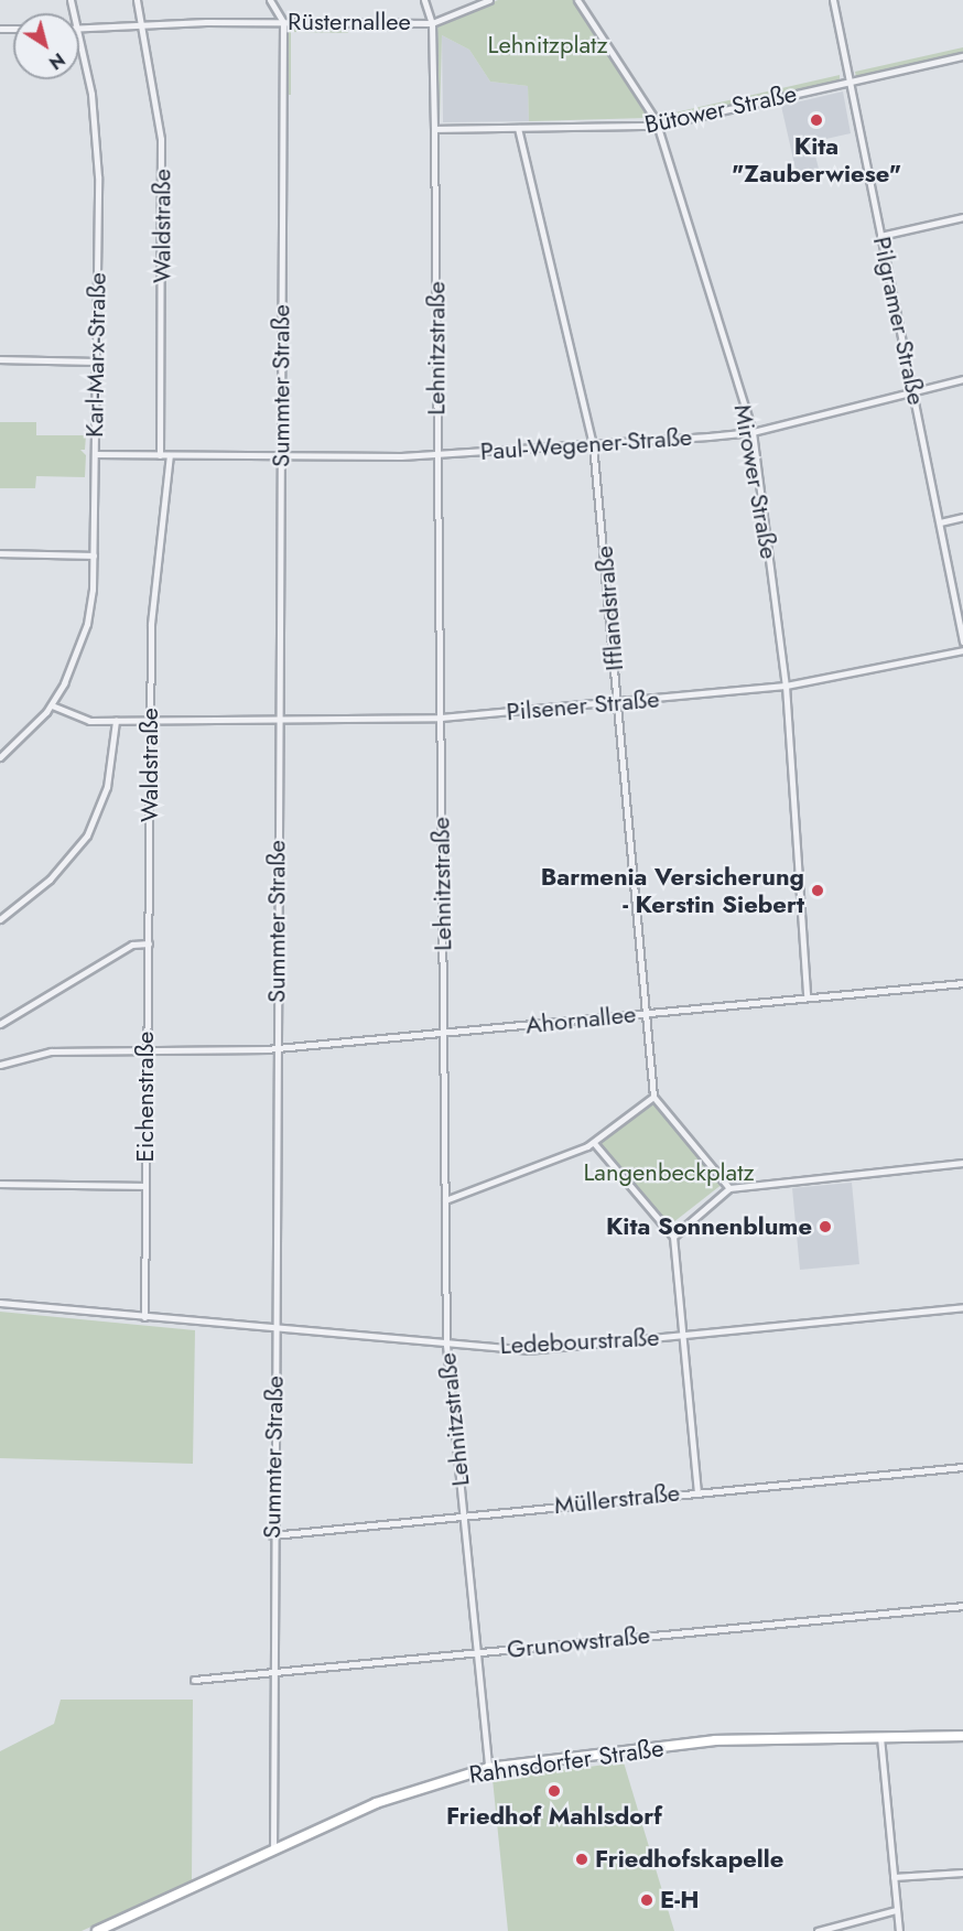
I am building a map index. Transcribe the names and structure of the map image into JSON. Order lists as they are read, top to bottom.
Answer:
{
  "streets": {
    "street": [
      "Rüsternallee",
      "Bütower Straße",
      "Waldstraße",
      "Pilgramer Straße",
      "Lehnitzstraße",
      "Karl-Marx-Straße",
      "Summter Straße",
      "Paul-Wegener-Straße",
      "Mirower Straße",
      "Ifflandstraße",
      "Pilsener Straße",
      "Ahornallee",
      "Eichenstraße",
      "Ledebourstraße",
      "Müllerstraße",
      "Grunowstraße",
      "Rahnsdorfer Straße"
    ]
  },
  "crossings": [
    ["Rüsternallee", "Waldstraße"],
    ["Rüsternallee", "Lehnitzstraße"],
    ["Rüsternallee", "Karl-Marx-Straße"],
    ["Rüsternallee", "Summter Straße"],
    ["Bütower Straße", "Pilgramer Straße"],
    ["Bütower Straße", "Lehnitzstraße"],
    ["Bütower Straße", "Mirower Straße"],
    ["Bütower Straße", "Ifflandstraße"],
    ["Waldstraße", "Paul-Wegener-Straße"],
    ["Waldstraße", "Pilsener Straße"],
    ["Waldstraße", "Eichenstraße"],
    ["Pilgramer Straße", "Paul-Wegener-Straße"],
    ["Lehnitzstraße", "Paul-Wegener-Straße"],
    ["Lehnitzstraße", "Pilsener Straße"],
    ["Lehnitzstraße", "Ahornallee"],
    ["Lehnitzstraße", "Ledebourstraße"],
    ["Lehnitzstraße", "Müllerstraße"],
    ["Lehnitzstraße", "Grunowstraße"],
    ["Lehnitzstraße", "Rahnsdorfer Straße"],
    ["Karl-Marx-Straße", "Paul-Wegener-Straße"],
    ["Karl-Marx-Straße", "Pilsener Straße"],
    ["Summter Straße", "Paul-Wegener-Straße"],
    ["Summter Straße", "Pilsener Straße"],
    ["Summter Straße", "Ahornallee"],
    ["Summter Straße", "Ledebourstraße"],
    ["Summter Straße", "Müllerstraße"],
    ["Summter Straße", "Grunowstraße"],
    ["Summter Straße", "Rahnsdorfer Straße"],
    ["Paul-Wegener-Straße", "Mirower Straße"],
    ["Paul-Wegener-Straße", "Ifflandstraße"],
    ["Mirower Straße", "Pilsener Straße"],
    ["Mirower Straße", "Ahornallee"],
    ["Ifflandstraße", "Pilsener Straße"],
    ["Ifflandstraße", "Ahornallee"],
    ["Ahornallee", "Eichenstraße"],
    ["Eichenstraße", "Ledebourstraße"]
  ],
  "parks": ["Lehnitzplatz", "Langenbeckplatz"],
  "places": [
    "Kita \"Zauberwiese\"",
    "Barmenia Versicherung - Kerstin Siebert",
    "Kita Sonnenblume",
    "Friedhof Mahlsdorf",
    "Friedhofskapelle",
    "E-H"
  ],
  "north": "bottom right"
}
